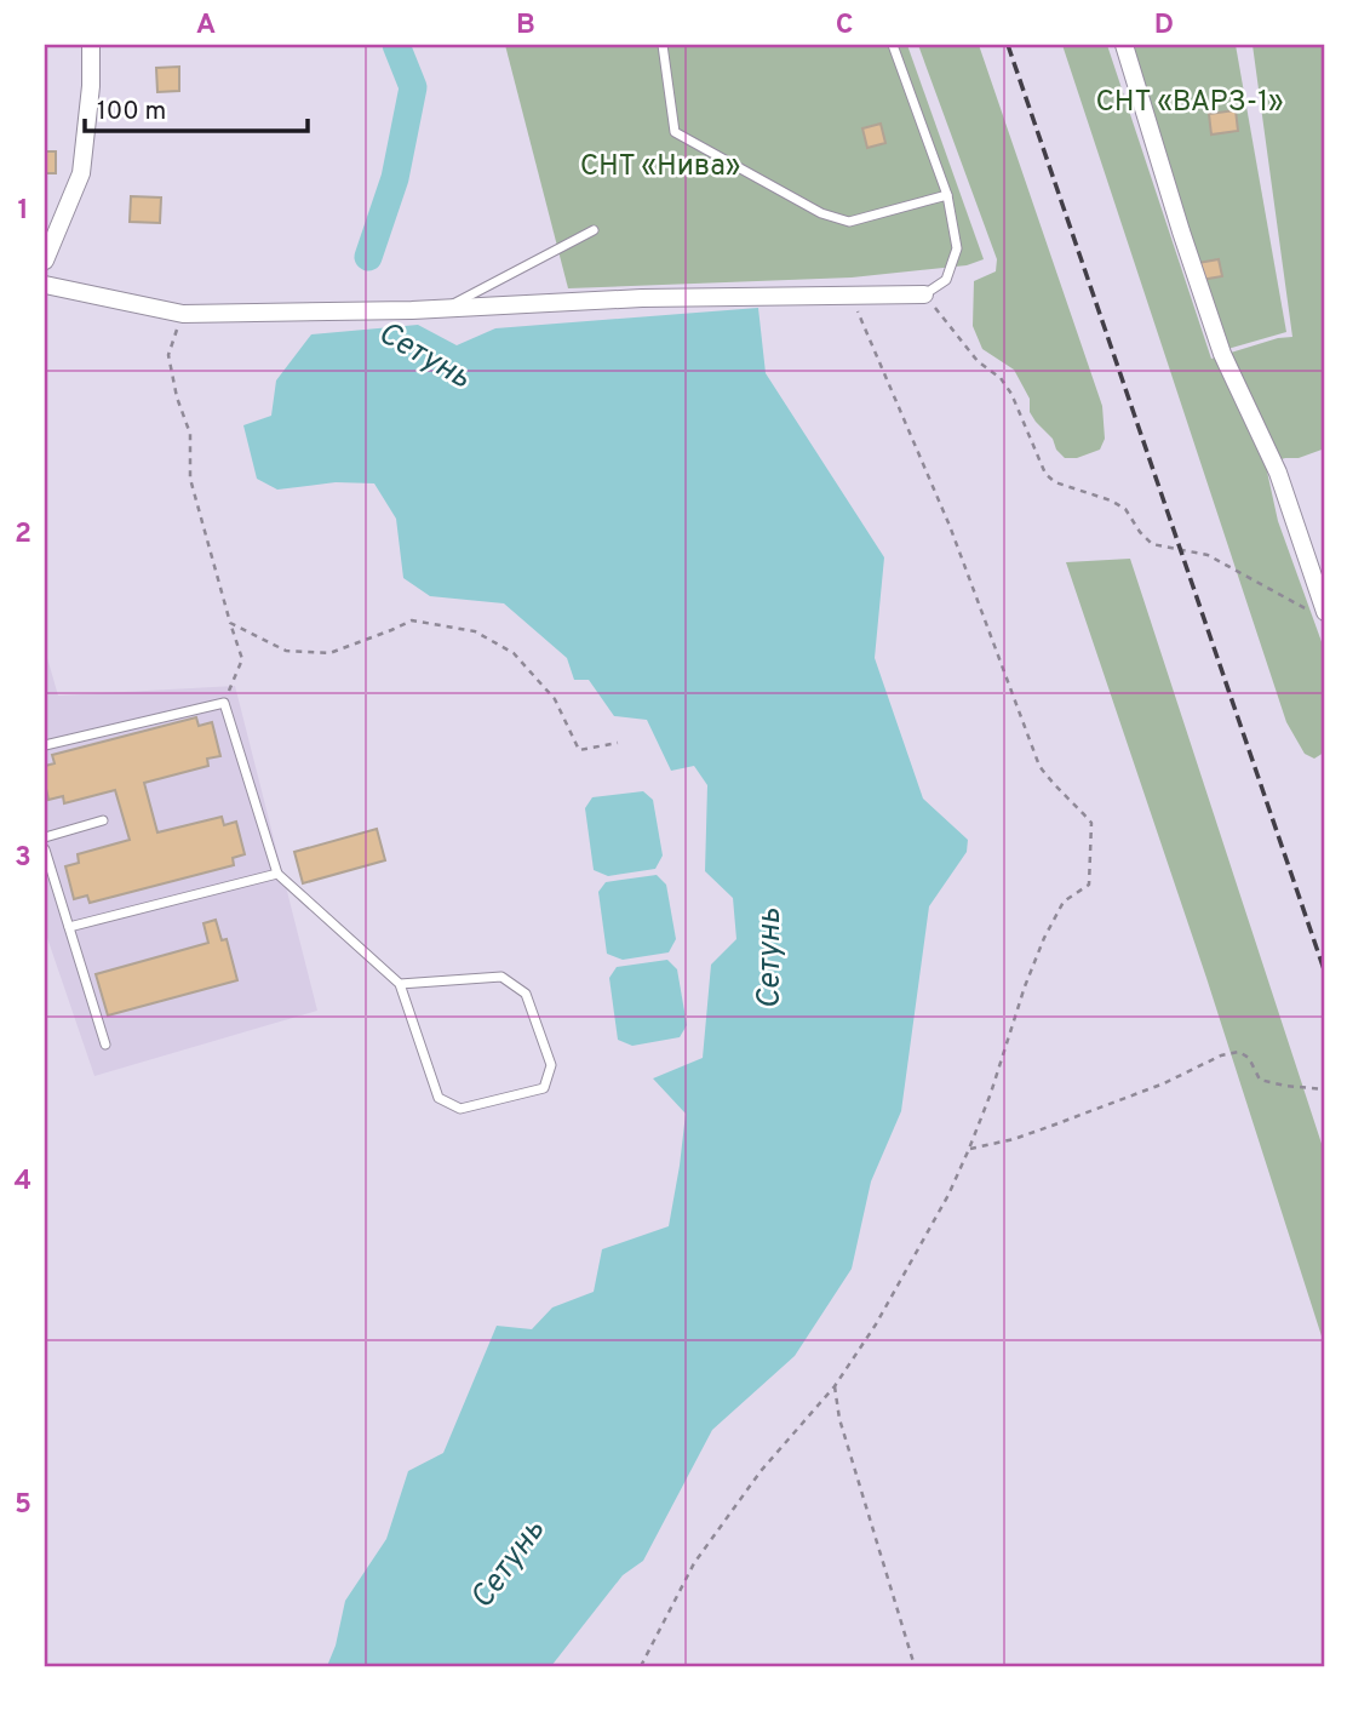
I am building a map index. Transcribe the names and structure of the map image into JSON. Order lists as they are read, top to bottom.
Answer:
{
  "water": ["Сетунь"],
  "parks": ["СНТ «ВАРЗ-1»", "СНТ «Нива»"],
  "scale_bar": "100 m",
  "grid": {
    "columns": [
      "A",
      "B",
      "C",
      "D"
    ],
    "rows": [
      "1",
      "2",
      "3",
      "4",
      "5"
    ]
  }
}
